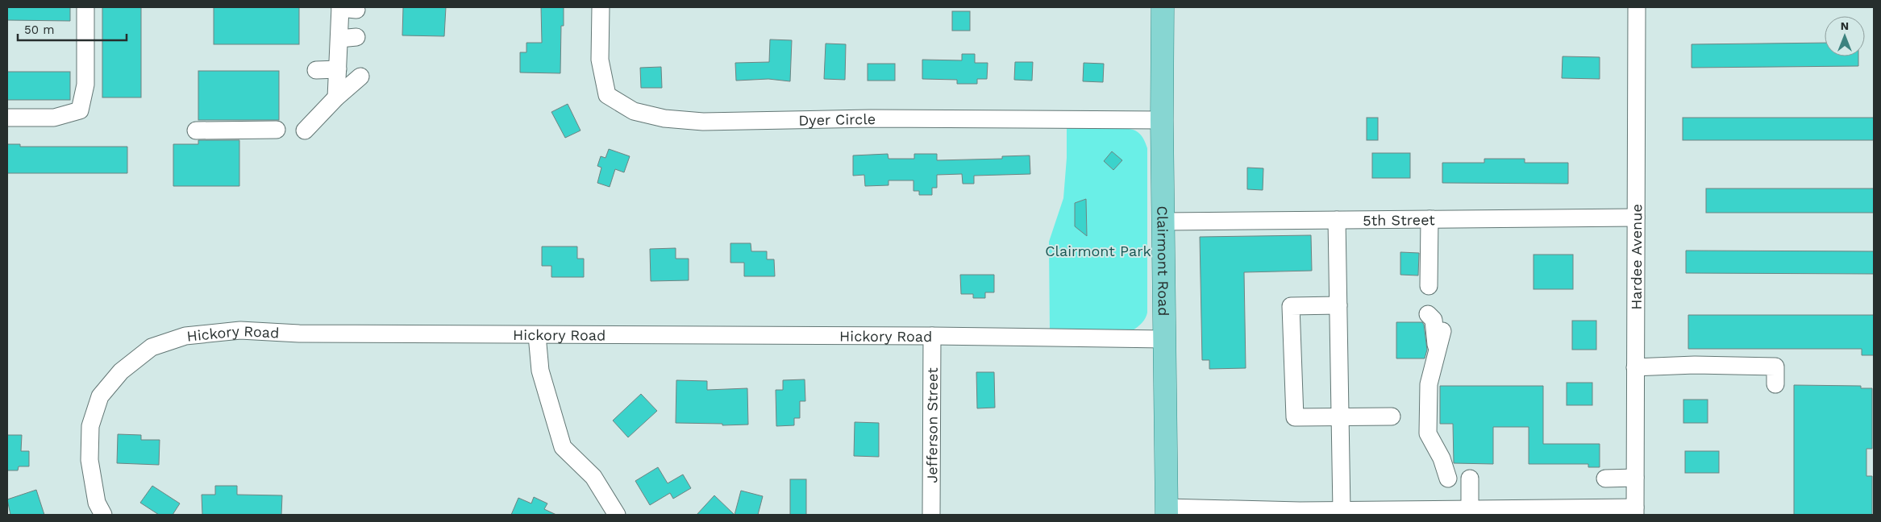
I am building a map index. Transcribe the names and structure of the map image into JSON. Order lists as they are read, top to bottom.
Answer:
{
  "streets": {
    "main road": ["Clairmont Road"],
    "street": [
      "Dyer Circle",
      "5th Street",
      "Hardee Avenue",
      "Hickory Road",
      "Jefferson Street"
    ]
  },
  "crossings": [
    ["Dyer Circle", "Clairmont Road"],
    ["5th Street", "Hardee Avenue"],
    ["5th Street", "Clairmont Road"],
    ["Clairmont Road", "Hickory Road"],
    ["Hickory Road", "Jefferson Street"]
  ],
  "parks": ["Clairmont Park"],
  "scale_bar": "50 m",
  "north": "top"
}
